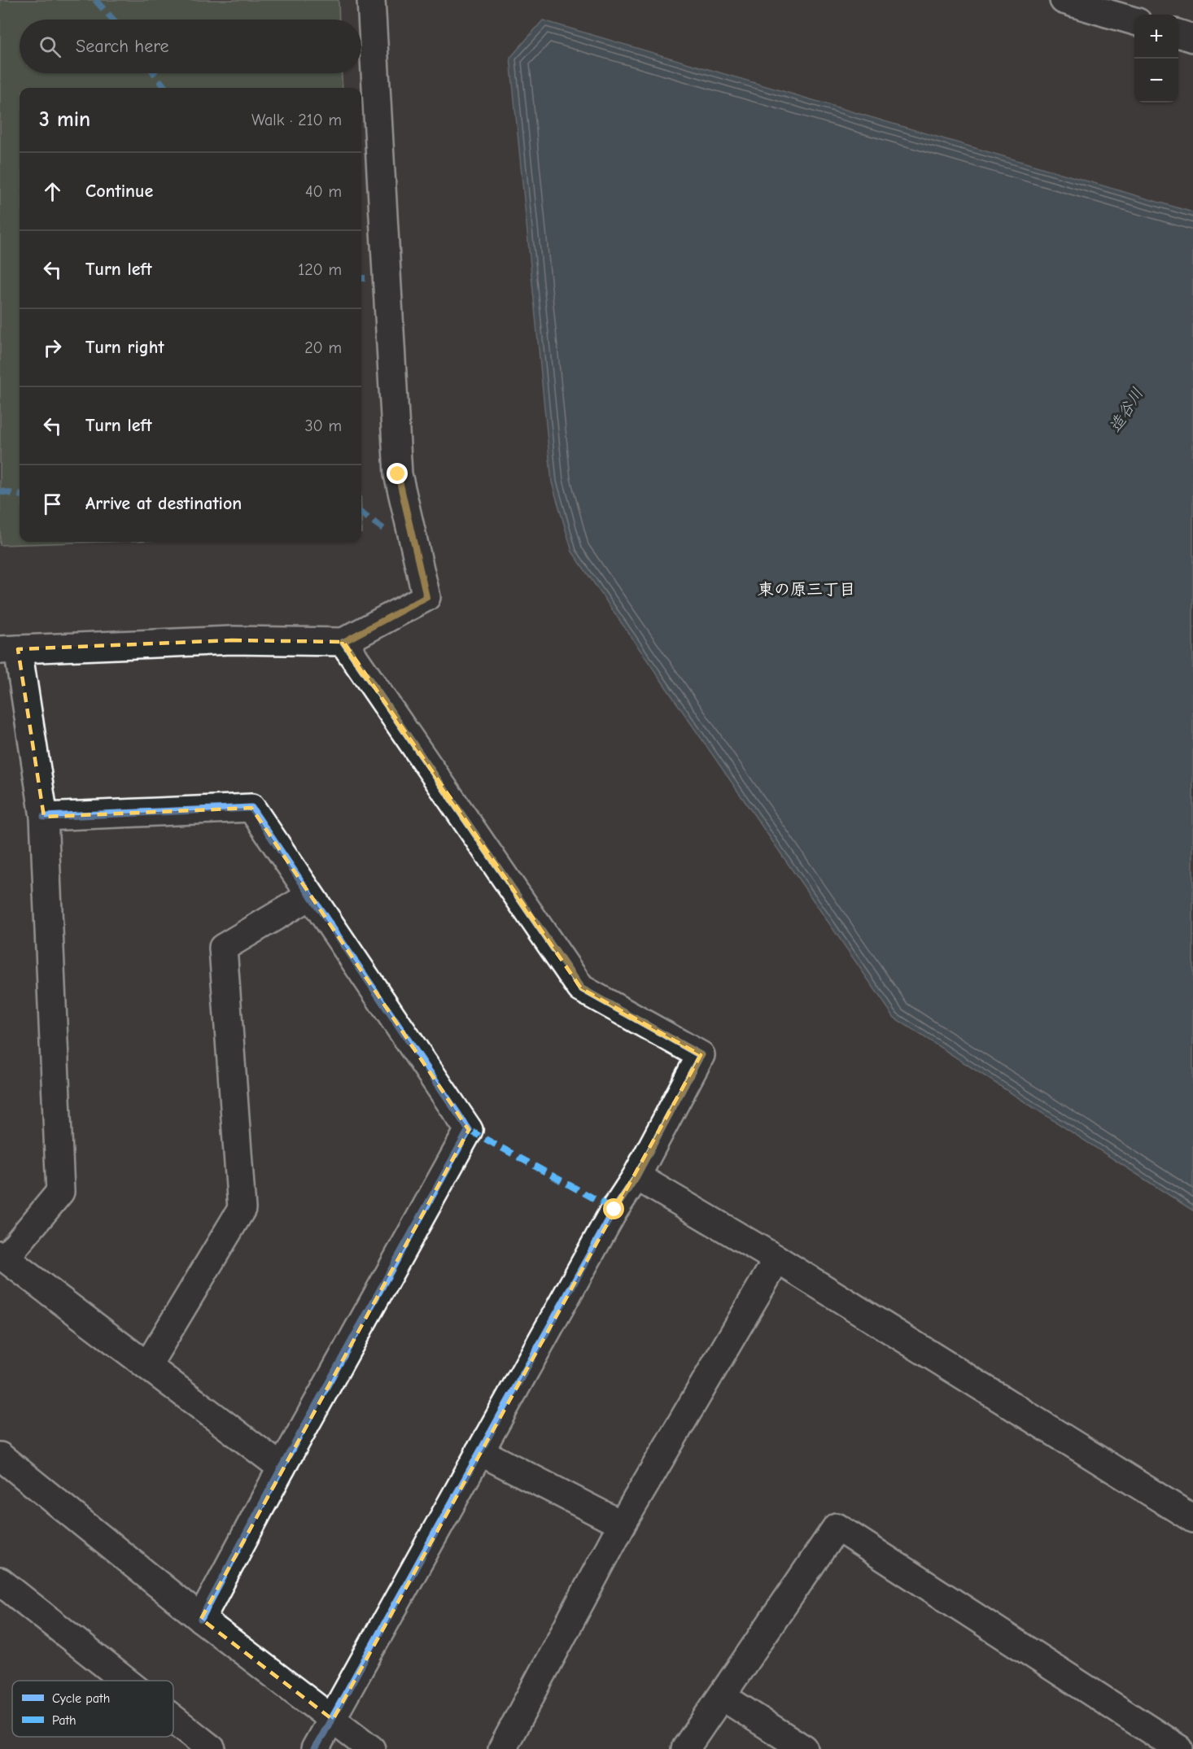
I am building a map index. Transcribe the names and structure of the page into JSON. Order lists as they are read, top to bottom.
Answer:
{
  "districts": ["東の原三丁目"],
  "water": ["造谷川"],
  "legend": ["Cycle path", "Path"],
  "page": {
    "map_buttons": ["+", "−"],
    "search": "Search here",
    "heading": ["3 min", "Walk · 210 m"],
    "list": [
      ["Continue", "40 m"],
      ["Turn left", "120 m"],
      ["Turn right", "20 m"],
      ["Turn left", "30 m"],
      "Arrive at destination"
    ]
  }
}
